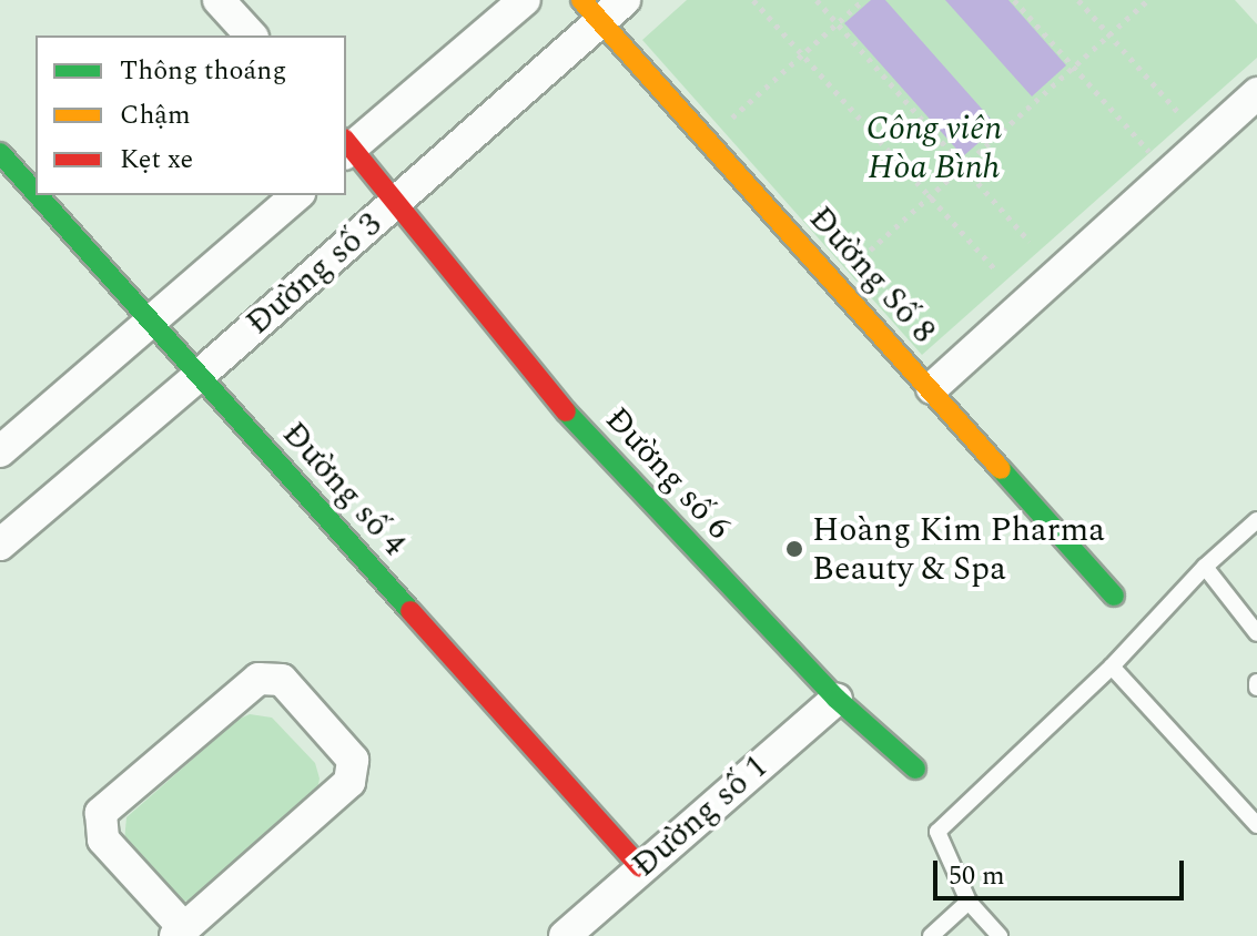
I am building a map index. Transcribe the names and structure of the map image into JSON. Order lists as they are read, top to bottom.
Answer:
{
  "streets": {
    "street": [
      "Đường số 3",
      "Đường Số 8",
      "Đường số 6",
      "Đường số 4",
      "Đường số 1"
    ]
  },
  "crossings": [
    ["Đường số 3", "Đường Số 8"],
    ["Đường số 3", "Đường số 6"],
    ["Đường số 3", "Đường số 4"],
    ["Đường số 6", "Đường số 1"],
    ["Đường số 4", "Đường số 1"]
  ],
  "parks": ["Công viên Hòa Bình"],
  "places": ["Hoàng Kim Pharma Beauty & Spa"],
  "legend": ["Thông thoáng", "Chậm", "Kẹt xe"],
  "scale_bar": "50 m"
}
